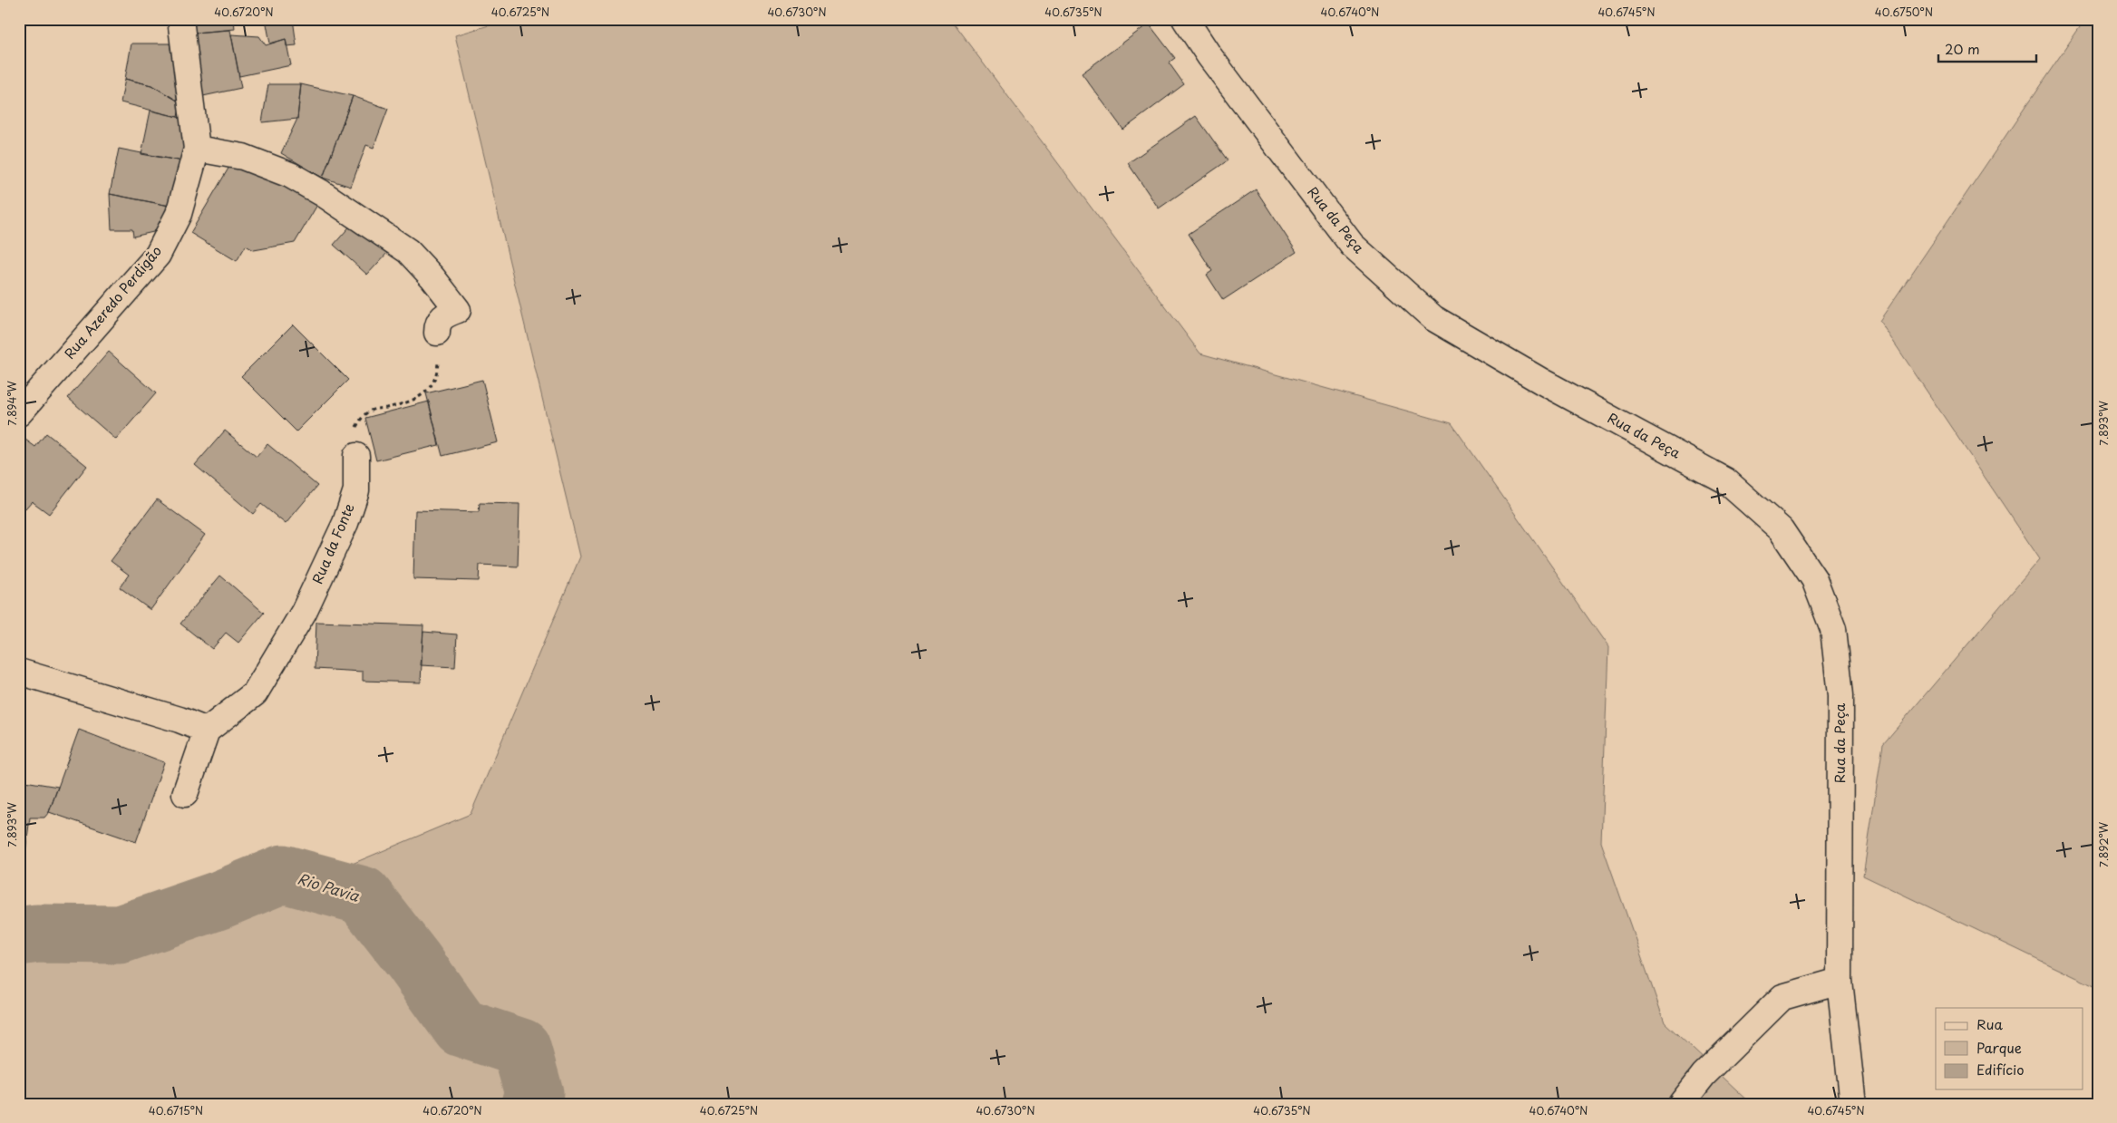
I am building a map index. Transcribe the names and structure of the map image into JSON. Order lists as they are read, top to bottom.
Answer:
{
  "streets": {
    "street": ["Rua da Peça", "Rua Azeredo Perdigão", "Rua da Fonte"]
  },
  "water": ["Rio Pavia"],
  "legend": ["Rua", "Parque", "Edifício"],
  "scale_bar": "20 m",
  "coordinates": [
    "40.6720°N",
    "40.6725°N",
    "40.6730°N",
    "40.6735°N",
    "40.6740°N",
    "40.6745°N",
    "40.6750°N",
    "7.894°W",
    "7.893°W",
    "7.892°W",
    "40.6715°N"
  ]
}
